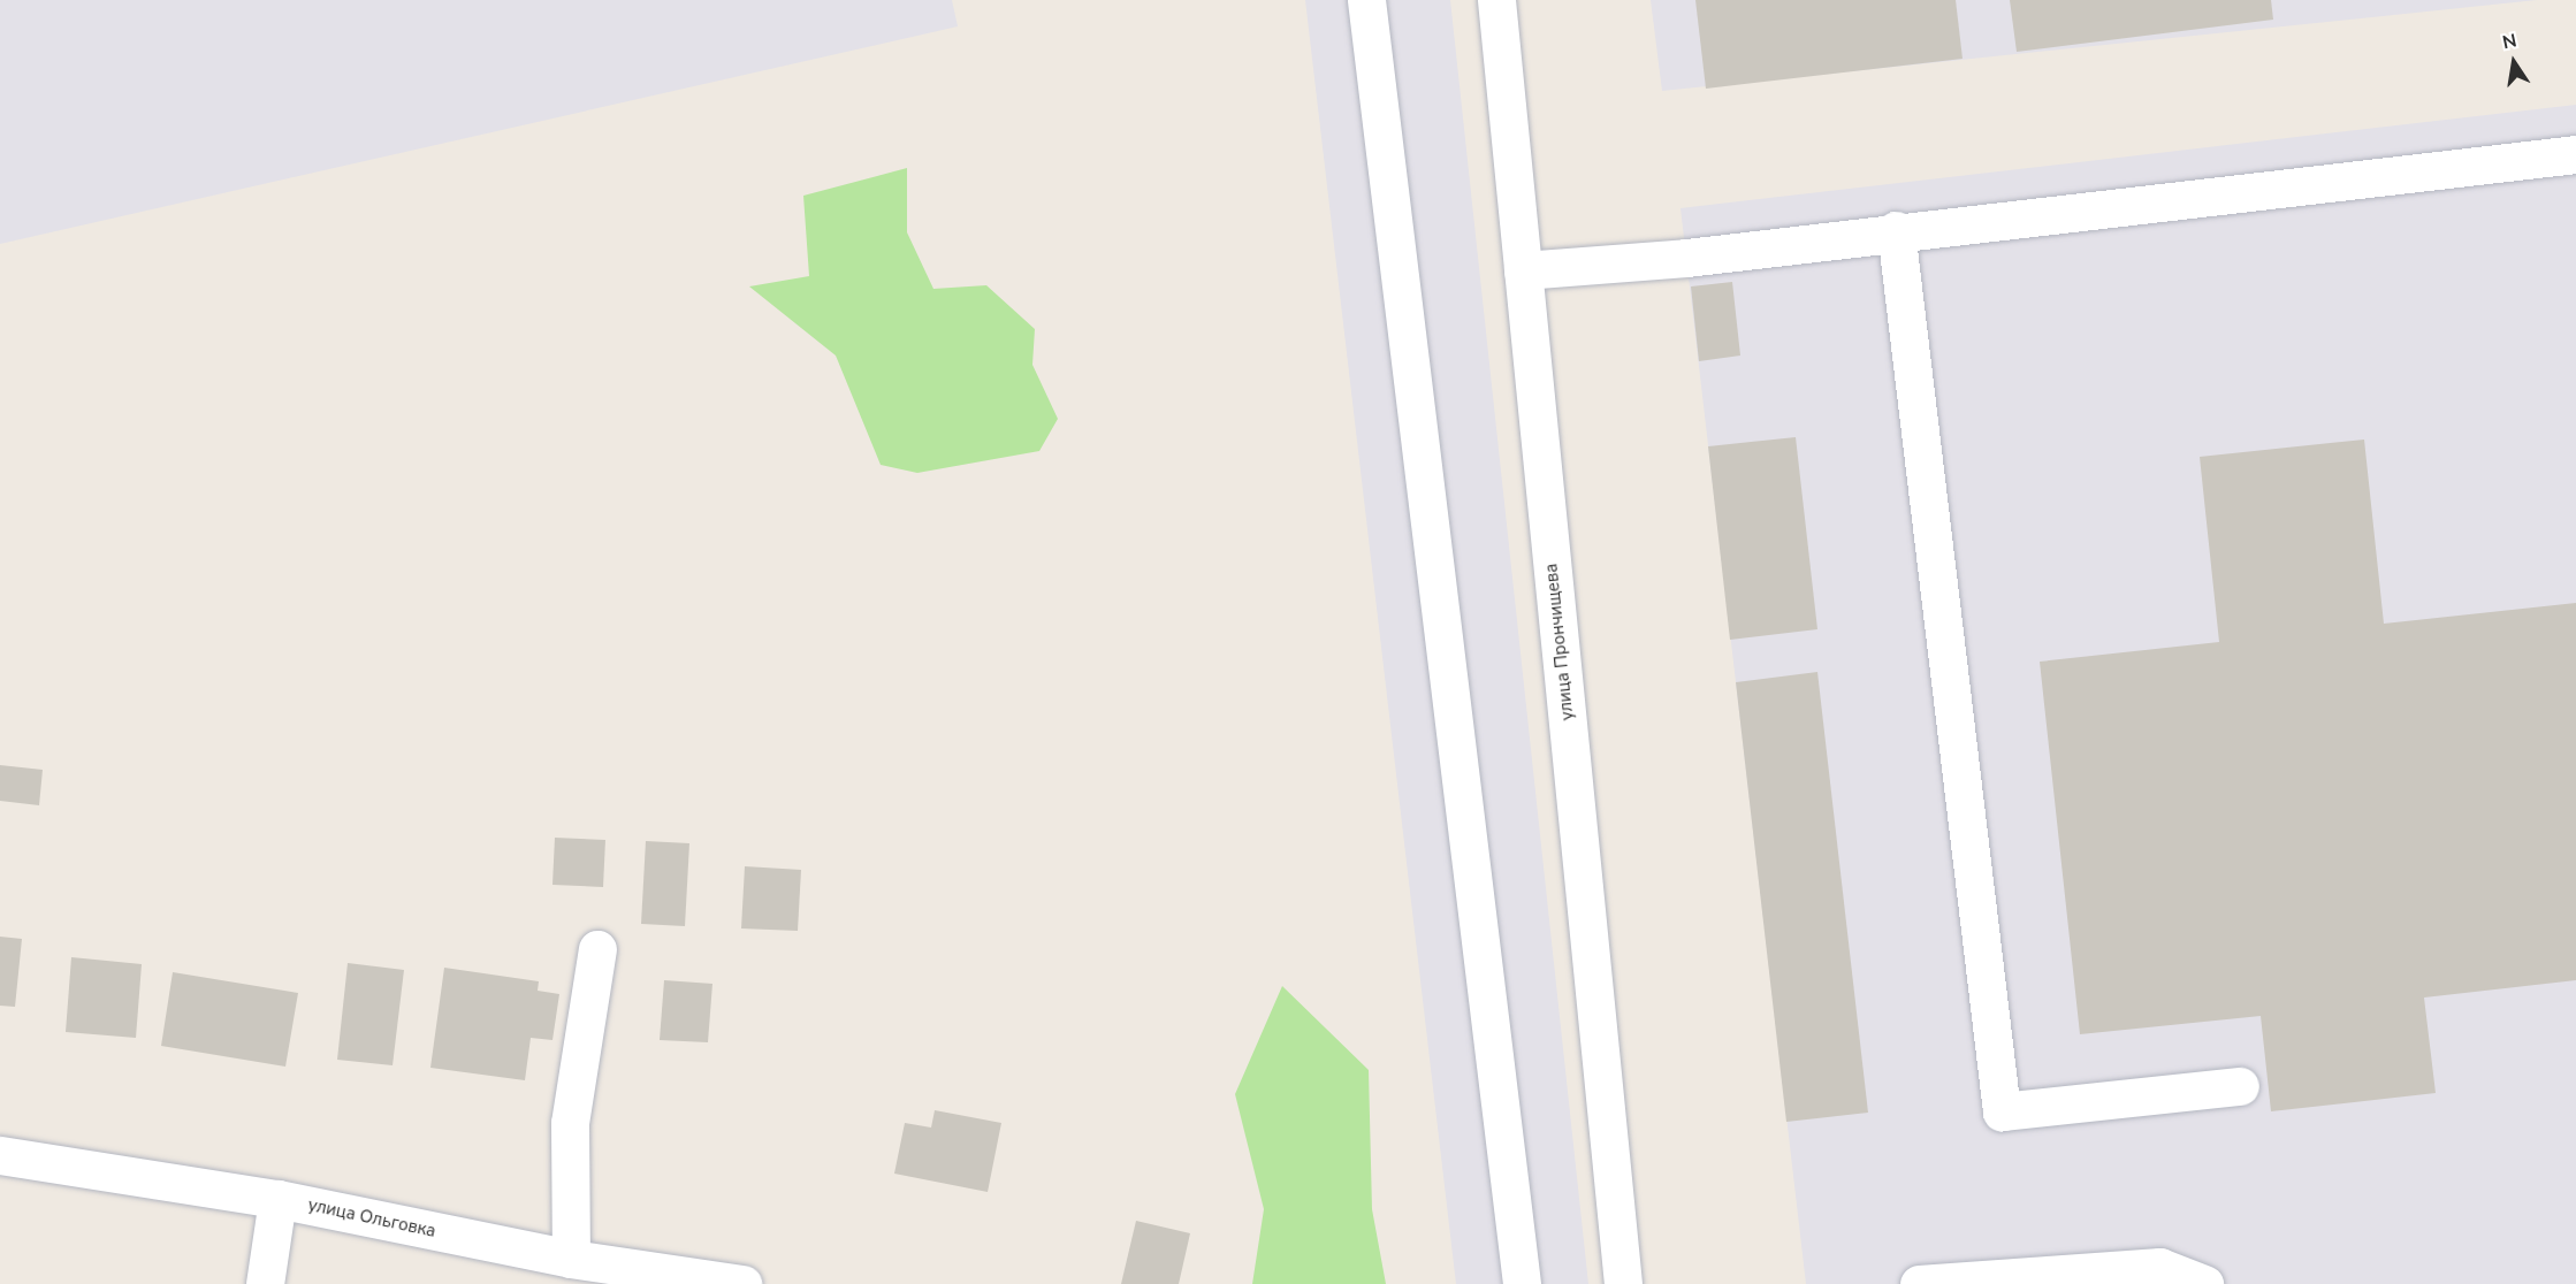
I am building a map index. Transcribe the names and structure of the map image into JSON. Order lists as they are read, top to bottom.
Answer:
{
  "streets": {
    "street": ["улица Прончищева", "улица Ольговка"]
  },
  "north": "top"
}
